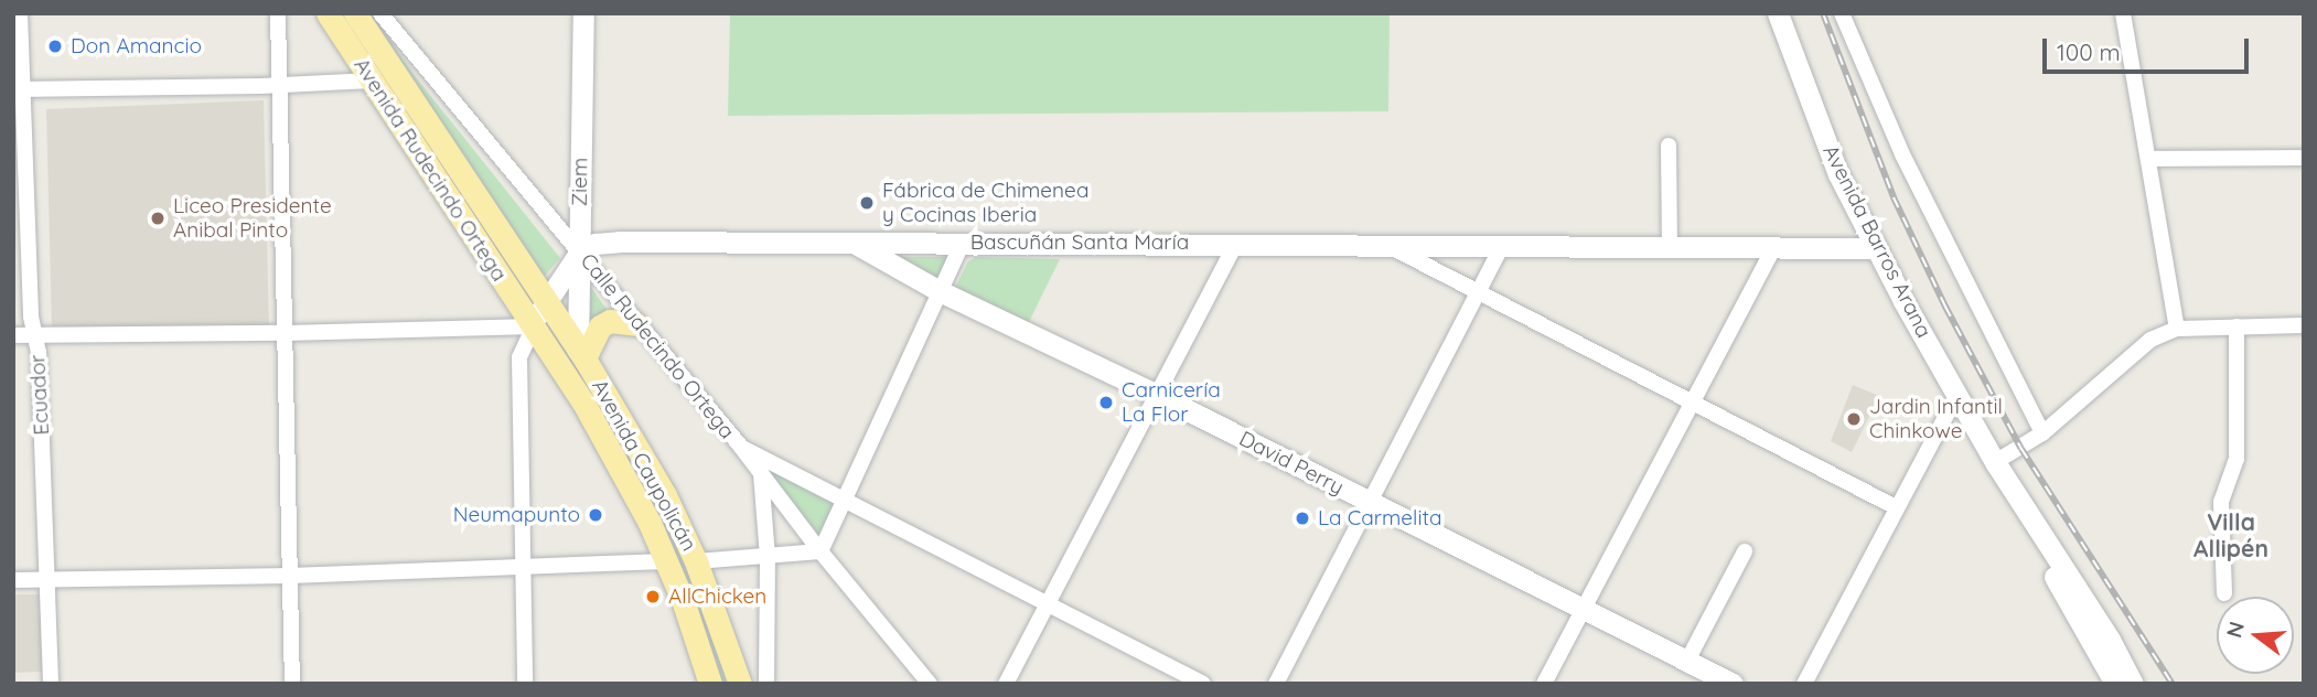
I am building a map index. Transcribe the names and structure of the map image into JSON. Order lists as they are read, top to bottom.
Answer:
{
  "streets": {
    "main road": ["Avenida Rudecindo Ortega", "Avenida Caupolicán"],
    "street": [
      "Ziem",
      "Avenida Barros Arana",
      "Bascuñán Santa María",
      "Calle Rudecindo Ortega",
      "Ecuador",
      "David Perry"
    ]
  },
  "crossings": [
    ["Avenida Rudecindo Ortega", "Avenida Caupolicán"],
    ["Ziem", "Bascuñán Santa María"],
    ["Ziem", "Calle Rudecindo Ortega"],
    ["Ziem", "Avenida Caupolicán"],
    ["Avenida Barros Arana", "Bascuñán Santa María"],
    ["Bascuñán Santa María", "Calle Rudecindo Ortega"],
    ["Bascuñán Santa María", "David Perry"]
  ],
  "districts": ["Villa Allipén"],
  "places": [
    "Don Amancio",
    "Fábrica de Chimenea y Cocinas Iberia",
    "Liceo Presidente Anibal Pinto",
    "Carnicería La Flor",
    "Jardin Infantil Chinkowe",
    "Neumapunto",
    "La Carmelita",
    "AllChicken"
  ],
  "scale_bar": "100 m",
  "north": "left"
}
